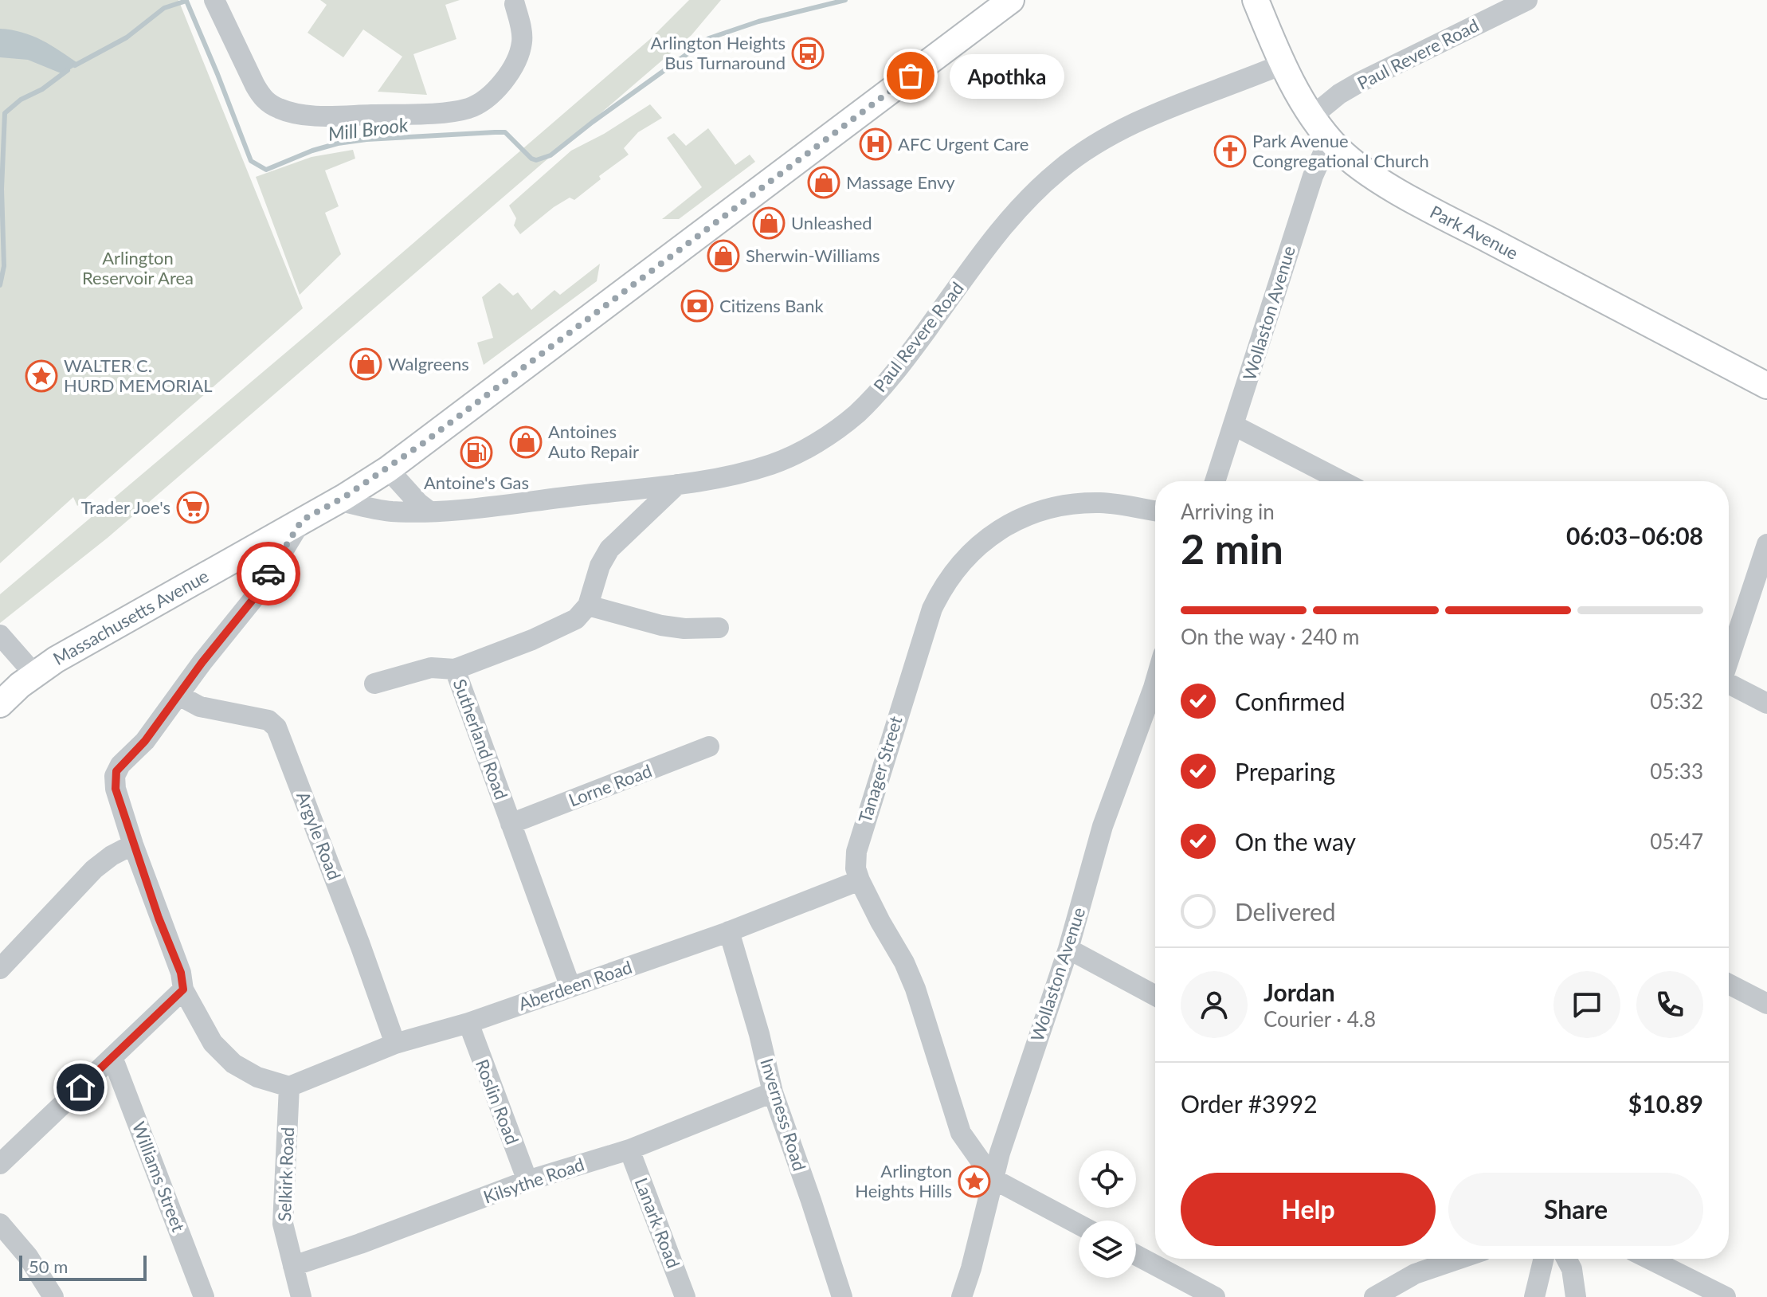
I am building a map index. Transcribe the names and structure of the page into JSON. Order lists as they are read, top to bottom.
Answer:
{
  "streets": {
    "main road": ["Park Avenue", "Massachusetts Avenue"],
    "street": [
      "Paul Revere Road",
      "Wollaston Avenue",
      "Sutherland Road",
      "Tanager Street",
      "Lorne Road",
      "Argyle Road",
      "Aberdeen Road",
      "Roslin Road",
      "Inverness Road",
      "Selkirk Road",
      "Williams Street",
      "Kilsythe Road",
      "Lanark Road"
    ]
  },
  "crossings": [
    ["Paul Revere Road", "Park Avenue"],
    ["Paul Revere Road", "Massachusetts Avenue"],
    ["Park Avenue", "Wollaston Avenue"],
    ["Wollaston Avenue", "Tanager Street"],
    ["Sutherland Road", "Lorne Road"],
    ["Sutherland Road", "Aberdeen Road"],
    ["Tanager Street", "Aberdeen Road"],
    ["Argyle Road", "Aberdeen Road"],
    ["Aberdeen Road", "Roslin Road"],
    ["Aberdeen Road", "Inverness Road"],
    ["Aberdeen Road", "Selkirk Road"],
    ["Roslin Road", "Kilsythe Road"],
    ["Inverness Road", "Kilsythe Road"],
    ["Selkirk Road", "Kilsythe Road"],
    ["Kilsythe Road", "Lanark Road"]
  ],
  "water": ["Mill Brook"],
  "parks": ["Arlington Reservoir Area"],
  "places": {
    "bus stop": ["Arlington Heights Bus Turnaround"],
    "other": ["Apothka"],
    "hospital": ["AFC Urgent Care"],
    "church": ["Park Avenue Congregational Church"],
    "shop": [
      "Massage Envy",
      "Unleashed",
      "Sherwin-Williams",
      "Walgreens",
      "Antoines Auto Repair"
    ],
    "bank": ["Citizens Bank"],
    "place": ["WALTER C. HURD MEMORIAL", "Arlington Heights Hills"],
    "fuel station": ["Antoine's Gas"],
    "supermarket": ["Trader Joe's"]
  },
  "scale_bar": "50 m",
  "page": {
    "bubble": "Apothka",
    "heading": ["2 min", "Arriving in", "06:03–06:08"],
    "panel": [
      "Jordan",
      "Courier · 4.8",
      "Order #3992",
      "$10.89"
    ],
    "bar": "On the way · 240 m",
    "list": [
      ["Confirmed", "05:32"],
      ["Preparing", "05:33"],
      ["On the way", "05:47"],
      "Delivered"
    ],
    "buttons": ["Help", "Share"],
    "scale": "50 m"
  }
}
